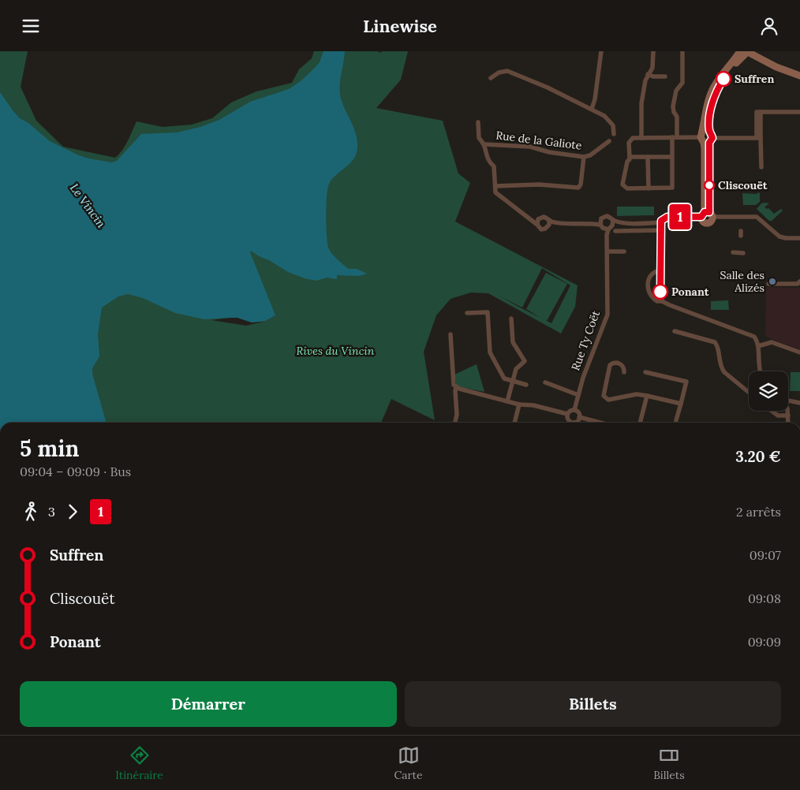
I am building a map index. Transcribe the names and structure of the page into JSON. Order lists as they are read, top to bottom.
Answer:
{
  "streets": {
    "street": ["Rue de la Galiote", "Rue Ty Coët"]
  },
  "water": ["Le Vincin"],
  "parks": ["Rives du Vincin"],
  "places": [
    "Suffren",
    "Cliscouët",
    "Salle des Alizés",
    "Ponant"
  ],
  "lines": ["bus line 1"],
  "page": {
    "header": "Linewise",
    "on_map": "1",
    "heading": ["5 min", "09:04 – 09:09 · Bus", "3.20 €"],
    "legs": ["3", "1", "2 arrêts"],
    "list": [
      {
        "name": "Suffren",
        "value": "09:07"
      },
      {
        "name": "Cliscouët",
        "value": "09:08"
      },
      {
        "name": "Ponant",
        "value": "09:09"
      }
    ],
    "buttons": ["Démarrer", "Billets"],
    "tabs": ["Itinéraire", "Carte", "Billets"]
  }
}
